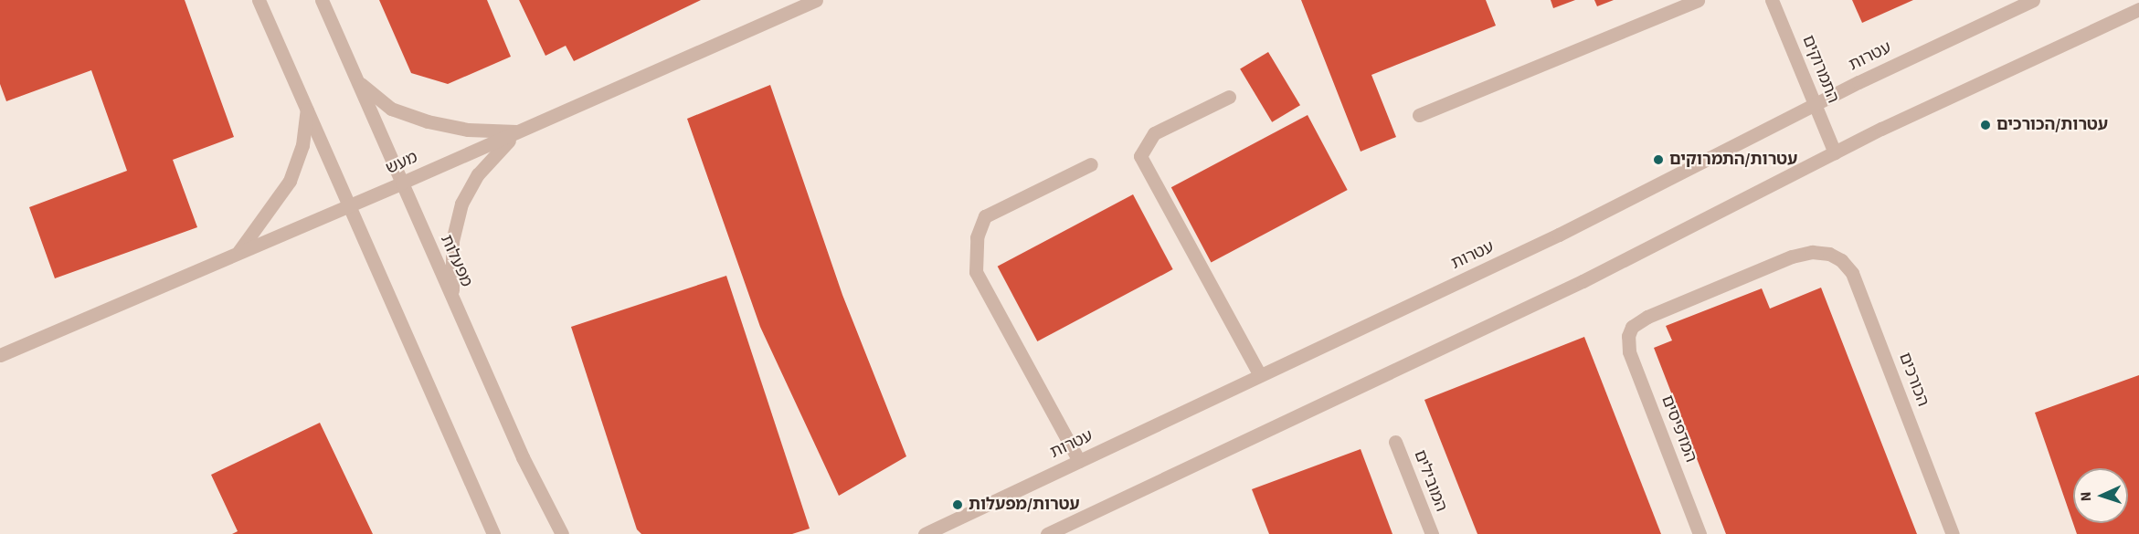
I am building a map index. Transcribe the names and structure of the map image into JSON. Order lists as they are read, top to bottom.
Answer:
{
  "streets": {
    "street": [
      "עטרות",
      "התמרוקים",
      "מעש",
      "מפעלות",
      "הכורכים",
      "המדפיסים",
      "המובילים"
    ]
  },
  "crossings": [
    ["עטרות", "התמרוקים"],
    ["מעש", "מפעלות"],
    ["הכורכים", "המדפיסים"]
  ],
  "places": ["עטרות/הכורכים", "עטרות/התמרוקים", "עטרות/מפעלות"],
  "north": "left"
}
